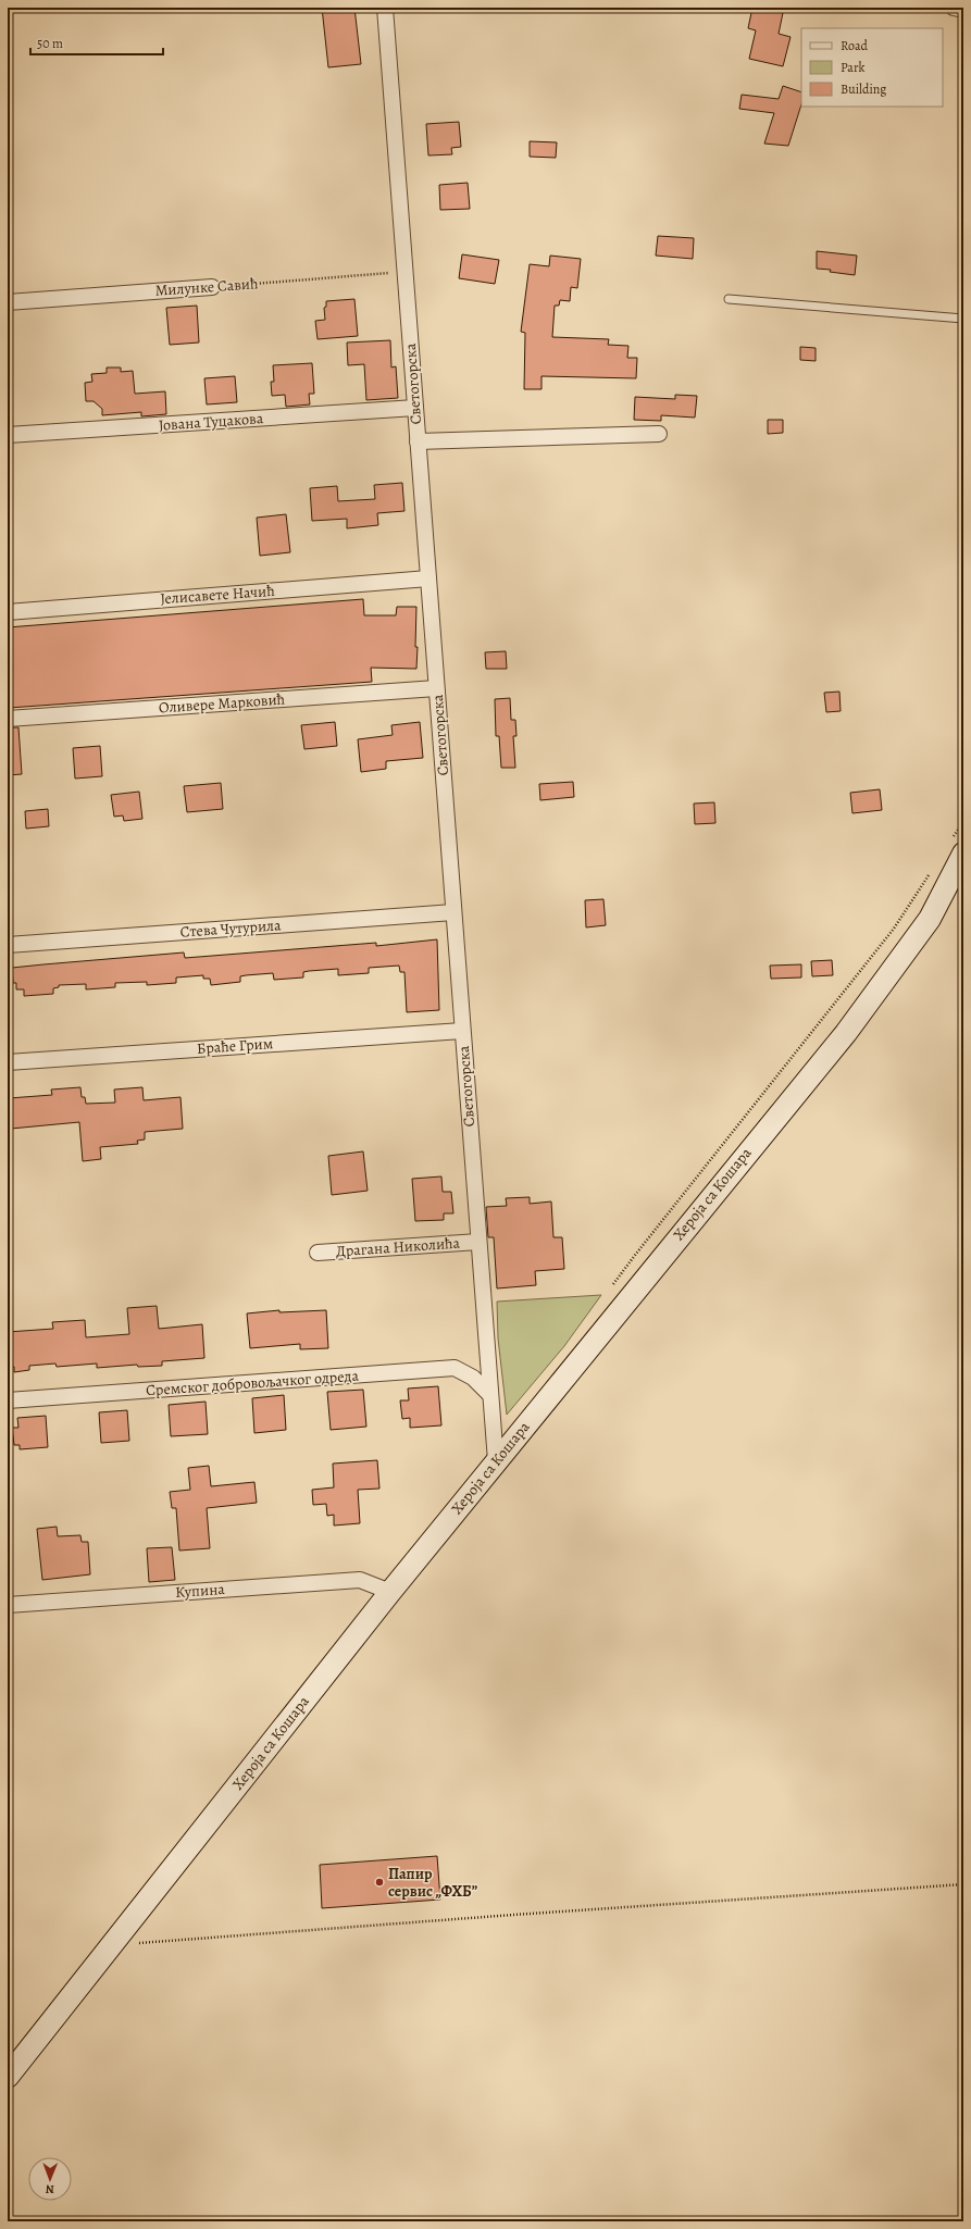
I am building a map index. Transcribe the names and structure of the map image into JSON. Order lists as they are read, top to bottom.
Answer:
{
  "streets": {
    "street": [
      "Милунке Савић",
      "Светогорска",
      "Јована Туцакова",
      "Јелисавете Начић",
      "Оливере Марковић",
      "Стева Чутурила",
      "Браће Грим",
      "Хероја са Кошара",
      "Драгана Николића",
      "Сремског добровољачког одреда",
      "Купина"
    ]
  },
  "crossings": [
    ["Милунке Савић", "Светогорска"],
    ["Светогорска", "Јована Туцакова"],
    ["Светогорска", "Јелисавете Начић"],
    ["Светогорска", "Оливере Марковић"],
    ["Светогорска", "Стева Чутурила"],
    ["Светогорска", "Браће Грим"],
    ["Светогорска", "Хероја са Кошара"],
    ["Светогорска", "Драгана Николића"],
    ["Светогорска", "Сремског добровољачког одреда"],
    ["Хероја са Кошара", "Купина"]
  ],
  "places": ["Папир сервис „ФХБ”"],
  "legend": ["Road", "Park", "Building"],
  "scale_bar": "50 m",
  "north": "bottom"
}
